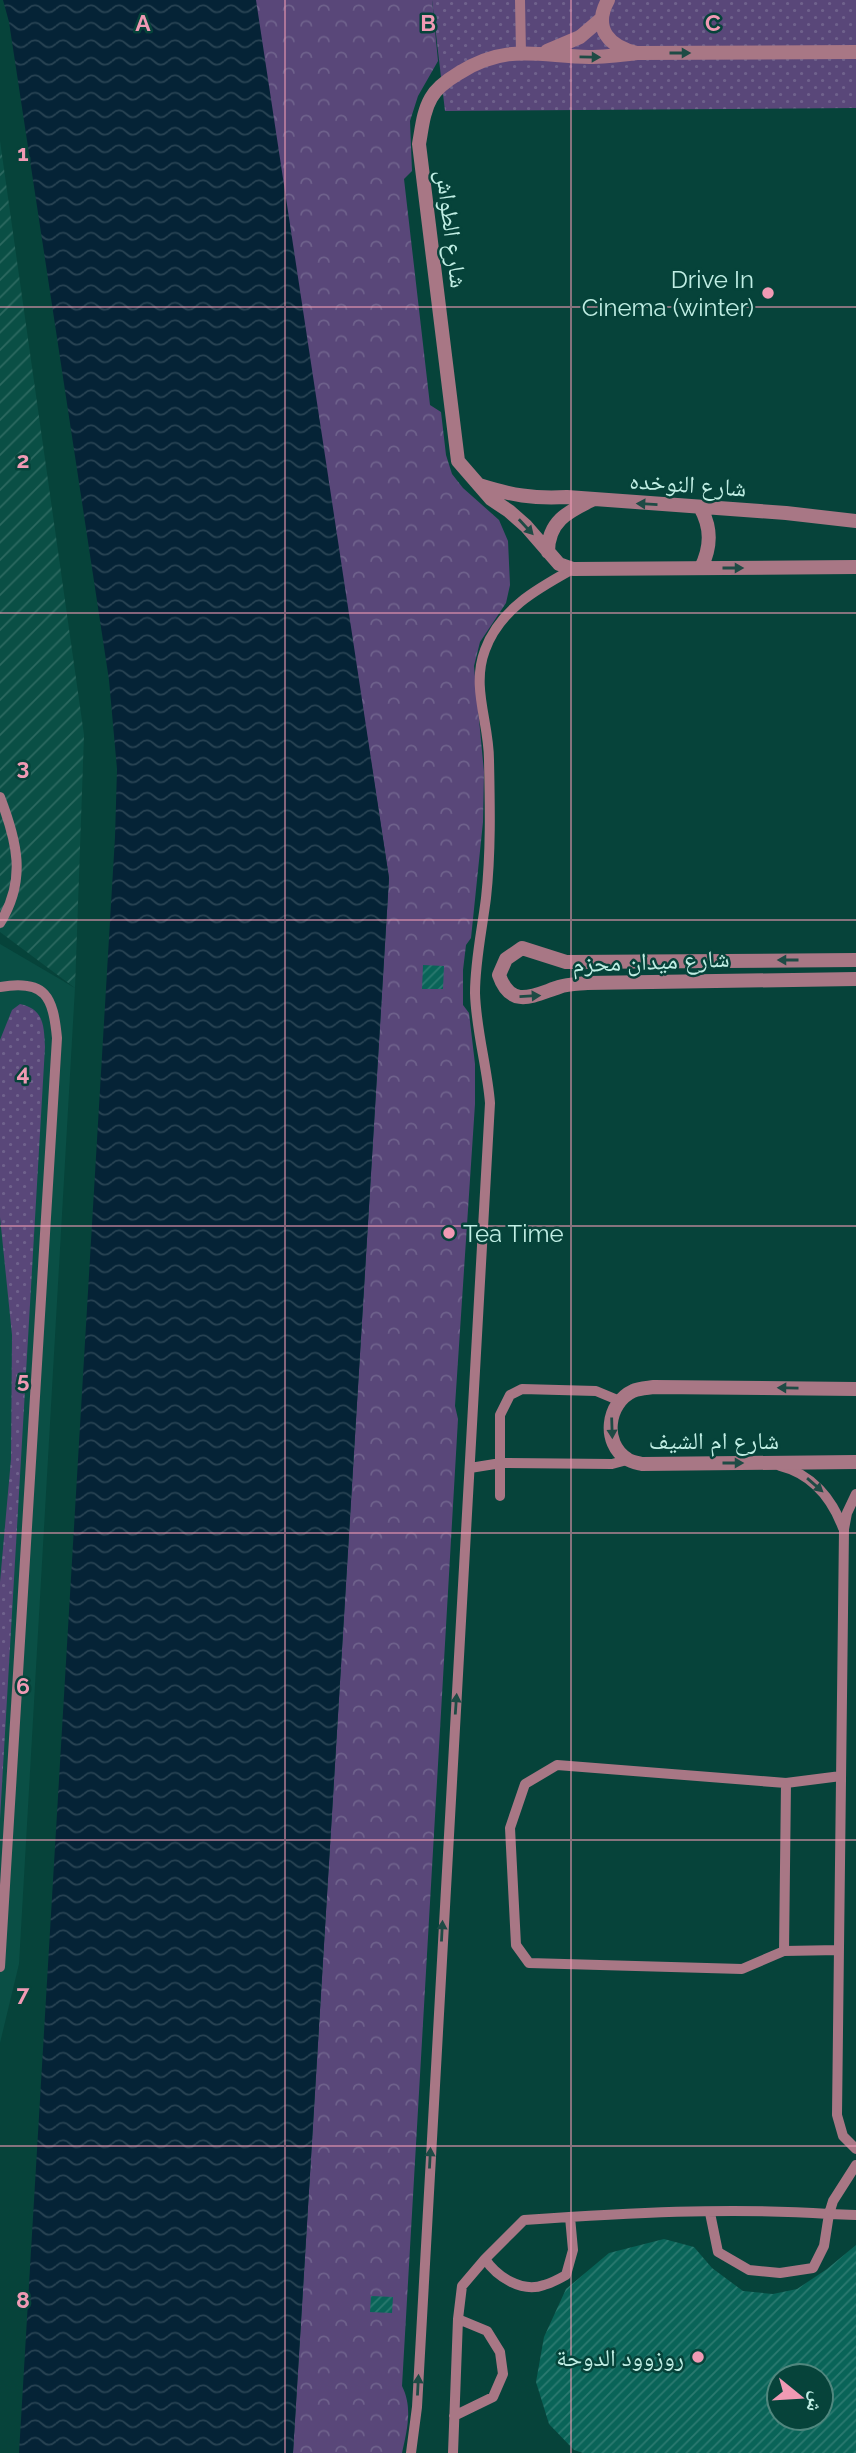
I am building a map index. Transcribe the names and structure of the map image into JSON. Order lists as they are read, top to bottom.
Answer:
{
  "streets": {
    "street": [
      "شارع الطواش",
      "شارع النوخده",
      "شارع ميدان محزم",
      "شارع ام الشيف"
    ]
  },
  "crossings": [
    ["شارع الطواش", "شارع النوخده"]
  ],
  "one_way": ["شارع الطواش"],
  "places": ["Drive In Cinema (winter)", "Tea Time", "روزوود الدوحة"],
  "north": "right",
  "grid": {
    "columns": ["A", "B", "C"],
    "rows": [
      "1",
      "2",
      "3",
      "4",
      "5",
      "6",
      "7",
      "8"
    ]
  }
}
